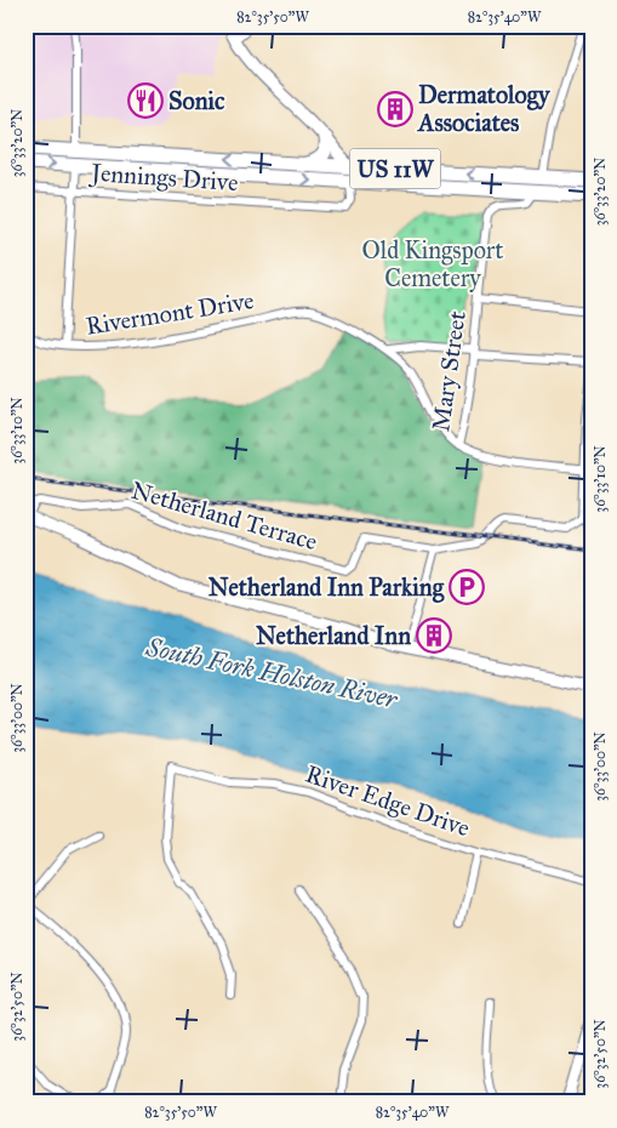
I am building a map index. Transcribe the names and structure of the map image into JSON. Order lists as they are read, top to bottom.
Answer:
{
  "streets": {
    "highway": ["US 11W"],
    "street": [
      "Jennings Drive",
      "Rivermont Drive",
      "Mary Street",
      "Netherland Terrace",
      "River Edge Drive"
    ]
  },
  "crossings": [
    ["US 11W", "Jennings Drive"],
    ["US 11W", "Mary Street"]
  ],
  "water": ["South Fork Holston River"],
  "parks": ["Old Kingsport Cemetery"],
  "places": {
    "restaurant": ["Sonic"],
    "building": ["Dermatology Associates", "Netherland Inn"],
    "parking": ["Netherland Inn Parking"]
  },
  "coordinates": [
    "82°35'50\"W",
    "82°35'40\"W",
    "36°33'20\"N",
    "36°33'10\"N",
    "36°33'00\"N",
    "36°32'50\"N"
  ]
}
